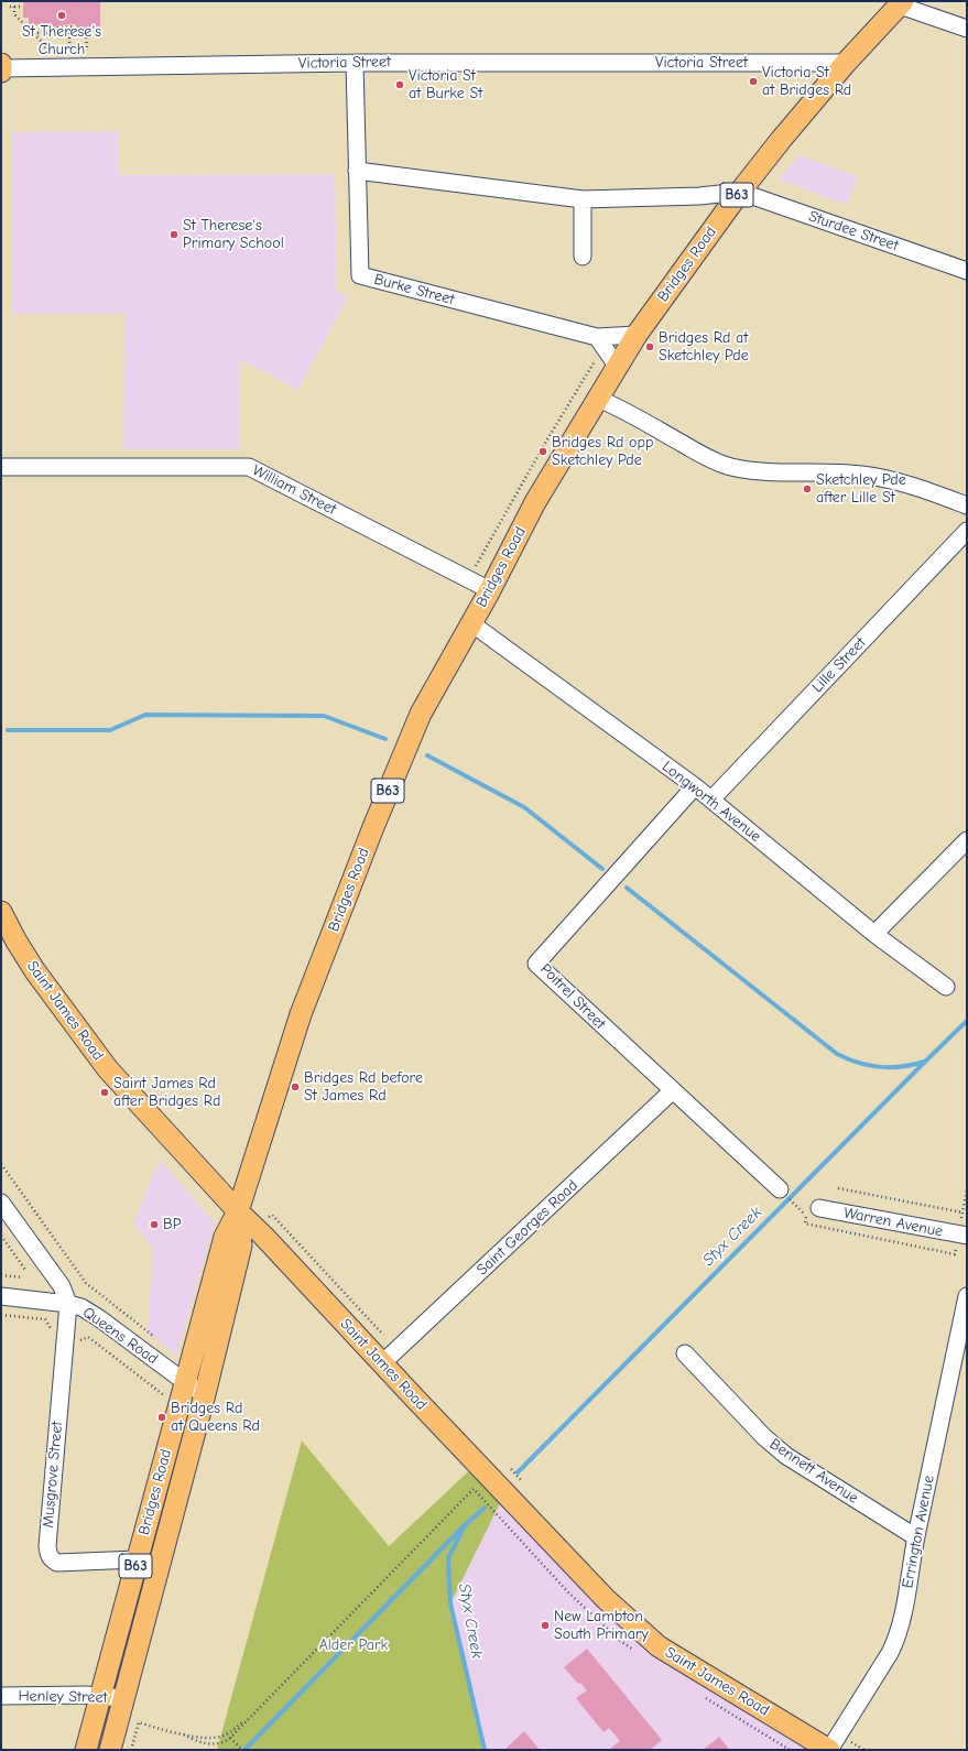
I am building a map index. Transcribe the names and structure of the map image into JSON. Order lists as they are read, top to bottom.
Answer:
{
  "streets": {
    "main road": ["B63", "Bridges Road", "Saint James Road"],
    "street": [
      "Victoria Street",
      "Sturdee Street",
      "Burke Street",
      "William Street",
      "Lille Street",
      "Longworth Avenue",
      "Poitrel Street",
      "Warren Avenue",
      "Saint Georges Road",
      "Queens Road",
      "Bennett Avenue",
      "Musgrove Street",
      "Errington Avenue",
      "Henley Street"
    ]
  },
  "crossings": [
    ["Victoria Street", "Bridges Road"],
    ["Victoria Street", "Burke Street"],
    ["Sturdee Street", "Bridges Road"],
    ["Bridges Road", "Burke Street"],
    ["Bridges Road", "William Street"],
    ["Bridges Road", "Longworth Avenue"],
    ["Bridges Road", "Saint James Road"],
    ["Bridges Road", "Queens Road"],
    ["Bridges Road", "Musgrove Street"],
    ["Bridges Road", "Henley Street"],
    ["Lille Street", "Longworth Avenue"],
    ["Longworth Avenue", "Poitrel Street"],
    ["Poitrel Street", "Saint Georges Road"],
    ["Saint James Road", "Saint Georges Road"],
    ["Saint James Road", "Errington Avenue"],
    ["Queens Road", "Musgrove Street"],
    ["Bennett Avenue", "Errington Avenue"]
  ],
  "water": ["Styx Creek"],
  "parks": ["Alder Park"],
  "places": [
    "St Therese's Church",
    "Victoria St at Bridges Rd",
    "Victoria St at Burke St",
    "St Therese's Primary School",
    "Bridges Rd at Sketchley Pde",
    "Bridges Rd opp Sketchley Pde",
    "Sketchley Pde after Lille St",
    "Bridges Rd before St James Rd",
    "Saint James Rd after Bridges Rd",
    "BP",
    "Bridges Rd at Queens Rd",
    "New Lambton South Primary"
  ]
}
